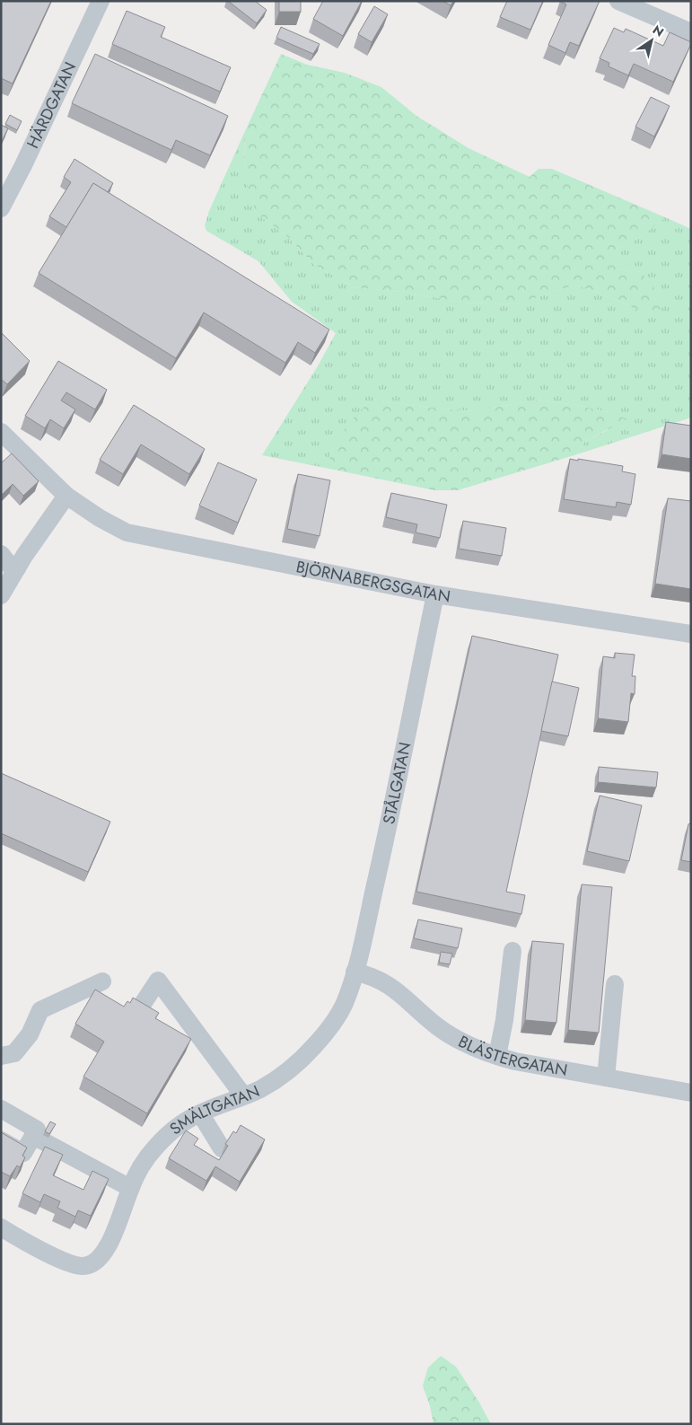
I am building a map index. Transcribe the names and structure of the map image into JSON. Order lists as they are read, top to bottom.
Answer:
{
  "streets": {
    "street": [
      "HÄRDGATAN",
      "BJÖRNABERGSGATAN",
      "STÅLGATAN",
      "BLÄSTERGATAN",
      "SMÄLTGATAN"
    ]
  },
  "crossings": [
    ["BJÖRNABERGSGATAN", "STÅLGATAN"],
    ["STÅLGATAN", "BLÄSTERGATAN"],
    ["STÅLGATAN", "SMÄLTGATAN"],
    ["BLÄSTERGATAN", "SMÄLTGATAN"]
  ],
  "north": "top right"
}
